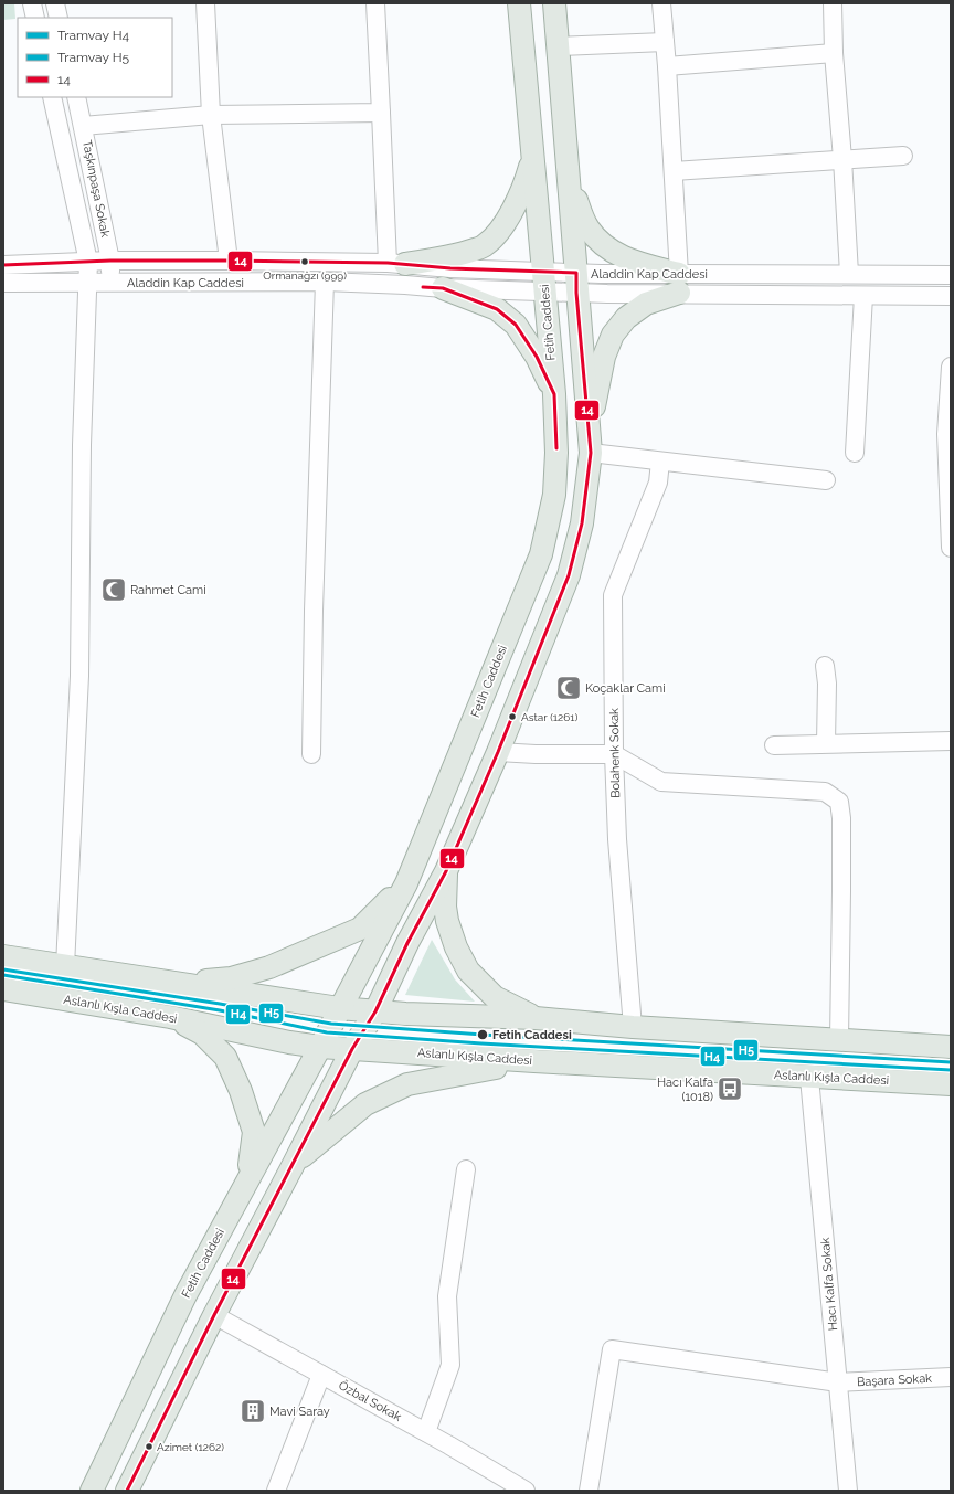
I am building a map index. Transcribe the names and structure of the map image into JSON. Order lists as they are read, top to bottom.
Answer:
{
  "streets": {
    "main road": ["Fetih Caddesi", "Aslanlı Kışla Caddesi"],
    "street": [
      "Taşkınpaşa Sokak",
      "Aladdin Kap Caddesi",
      "Bolahenk Sokak",
      "Hacı Kalfa Sokak",
      "Başara Sokak",
      "Özbal Sokak"
    ]
  },
  "crossings": [
    ["Taşkınpaşa Sokak", "Aladdin Kap Caddesi"],
    ["Aladdin Kap Caddesi", "Fetih Caddesi"],
    ["Fetih Caddesi", "Aslanlı Kışla Caddesi"],
    ["Aslanlı Kışla Caddesi", "Hacı Kalfa Sokak"],
    ["Hacı Kalfa Sokak", "Başara Sokak"]
  ],
  "places": {
    "other": [
      "Ormanağzı (999)",
      "Astar (1261)",
      "Fetih Caddesi",
      "Azimet (1262)"
    ],
    "mosque": ["Rahmet Cami", "Koçaklar Cami"],
    "bus stop": ["Hacı Kalfa (1018)"],
    "building": ["Mavi Saray"]
  },
  "lines": ["transit line 14", "tram line H5", "tram line H4"],
  "legend": ["Tramvay H4", "Tramvay H5", "14"]
}
